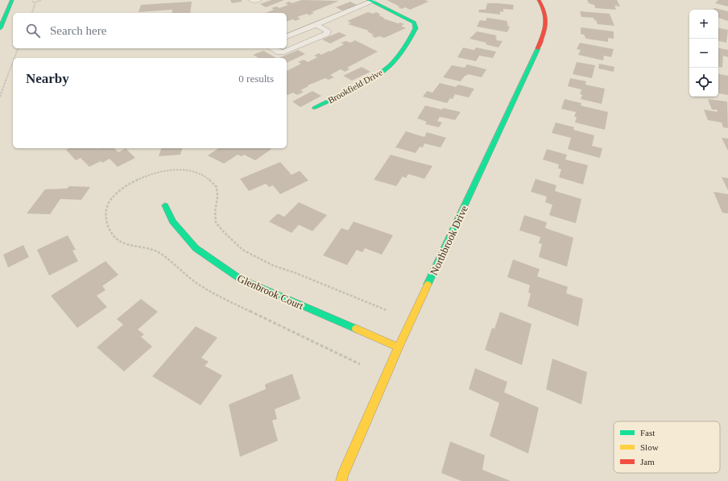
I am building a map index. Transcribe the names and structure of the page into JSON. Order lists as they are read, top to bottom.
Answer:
{
  "streets": {
    "street": ["Brookfield Drive", "Northbrook Drive", "Glenbrook Court"]
  },
  "crossings": [
    ["Northbrook Drive", "Glenbrook Court"]
  ],
  "legend": ["Fast", "Slow", "Jam"],
  "page": {
    "map_buttons": ["+", "−"],
    "search": "Search here",
    "heading": ["Nearby", "0 results"]
  }
}
